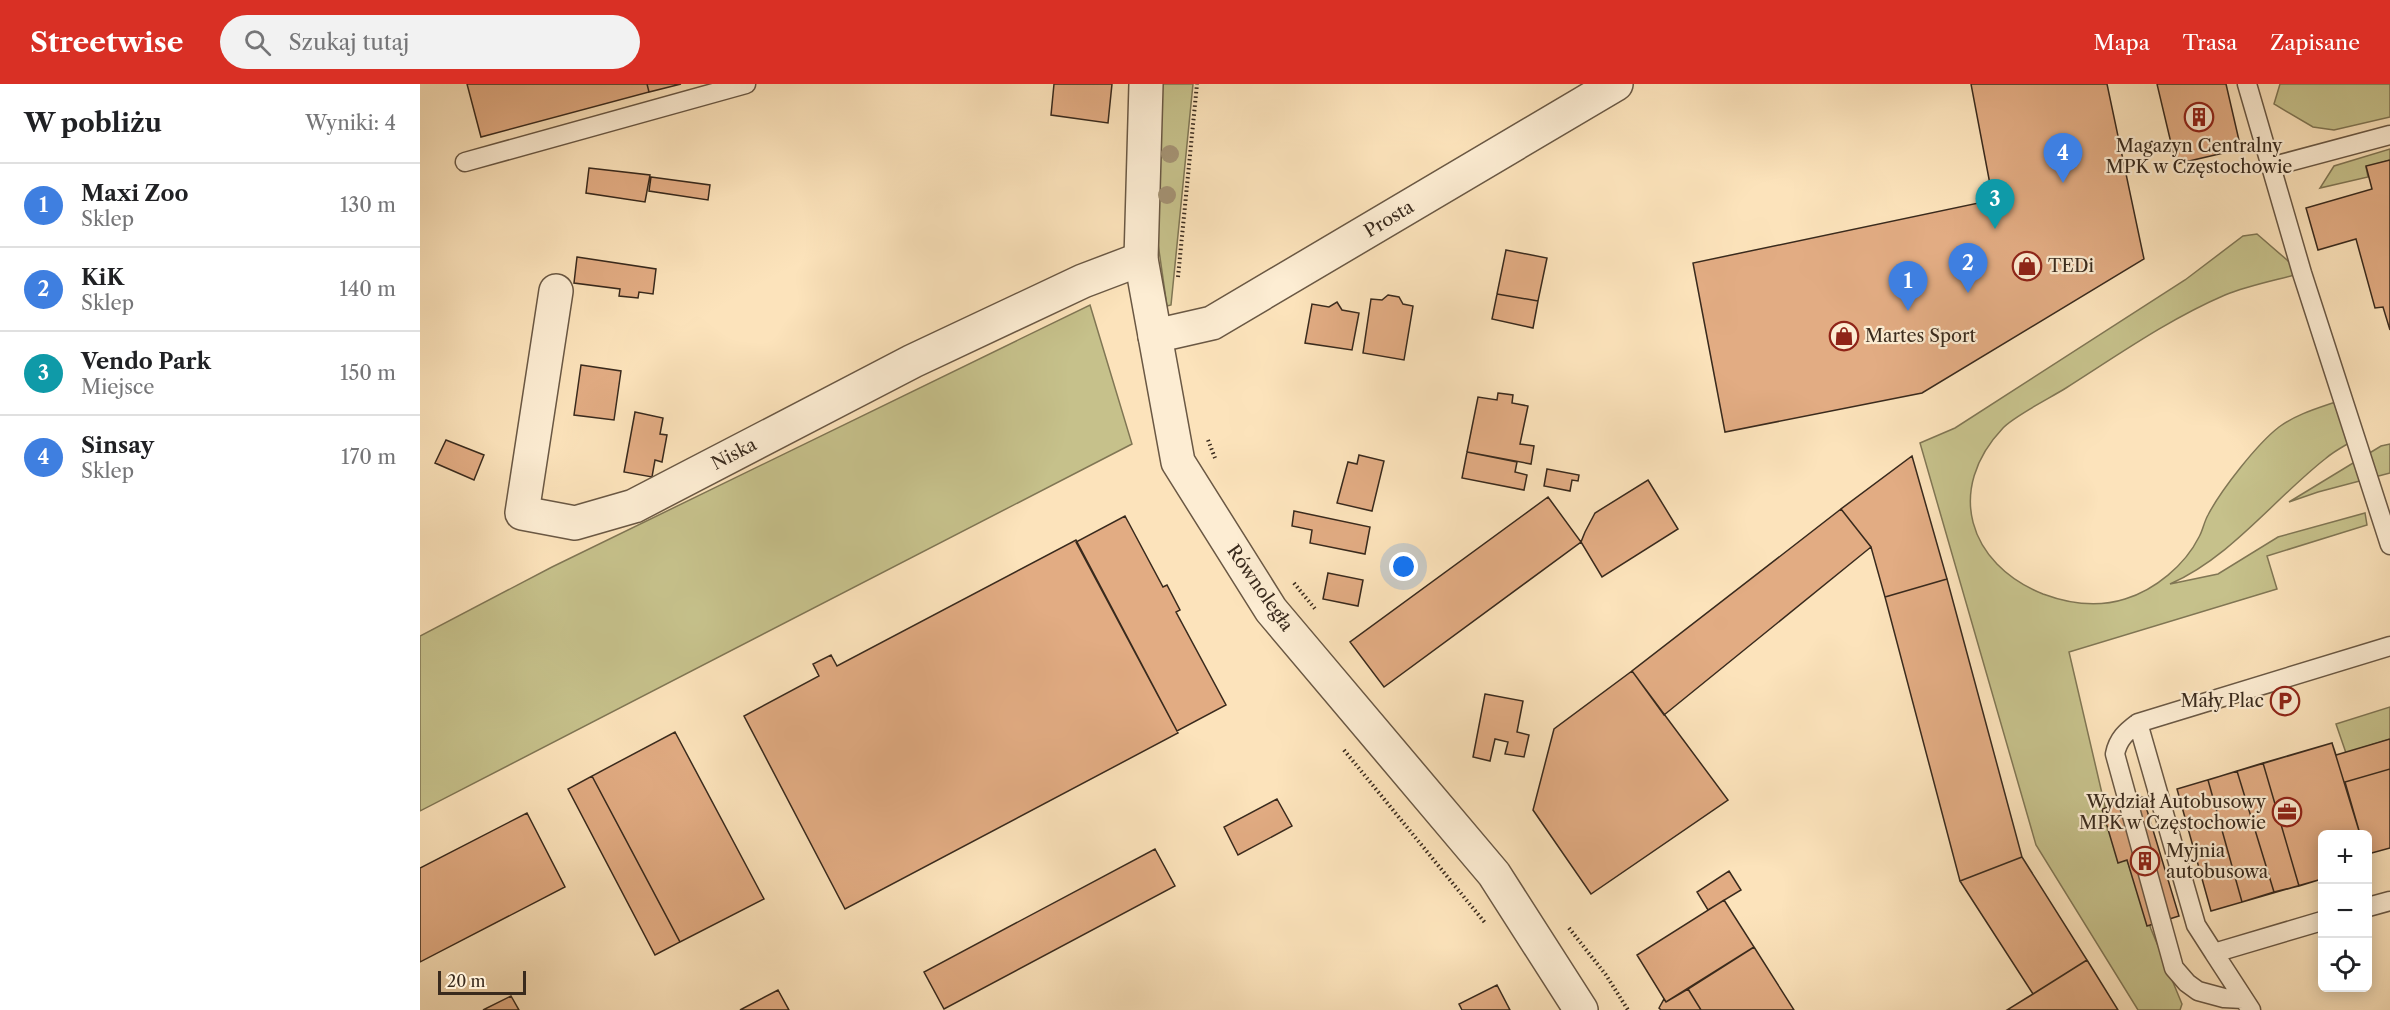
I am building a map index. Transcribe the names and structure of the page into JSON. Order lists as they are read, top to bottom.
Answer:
{
  "streets": {
    "street": ["Prosta", "Niska", "Równoległa"]
  },
  "crossings": [
    ["Prosta", "Równoległa"],
    ["Niska", "Równoległa"]
  ],
  "places": {
    "building": ["Magazyn Centralny MPK w Częstochowie", "Myjnia autobusowa"],
    "shop": ["TEDi", "Martes Sport"],
    "parking": ["Mały Plac"],
    "office": ["Wydział Autobusowy MPK w Częstochowie"]
  },
  "scale_bar": "20 m",
  "page": {
    "header": "Streetwise",
    "search": "Szukaj tutaj",
    "nav": ["Mapa", "Trasa", "Zapisane"],
    "heading": ["W pobliżu", "Wyniki: 4"],
    "pins": [
      "4",
      "3",
      "2",
      "1"
    ],
    "list": [
      {
        "mark": "1",
        "name": "Maxi Zoo",
        "note": "Sklep",
        "value": "130 m"
      },
      {
        "mark": "2",
        "name": "KiK",
        "note": "Sklep",
        "value": "140 m"
      },
      {
        "mark": "3",
        "name": "Vendo Park",
        "note": "Miejsce",
        "value": "150 m"
      },
      {
        "mark": "4",
        "name": "Sinsay",
        "note": "Sklep",
        "value": "170 m"
      }
    ],
    "map_buttons": ["+", "−"],
    "scale": "20 m"
  }
}
